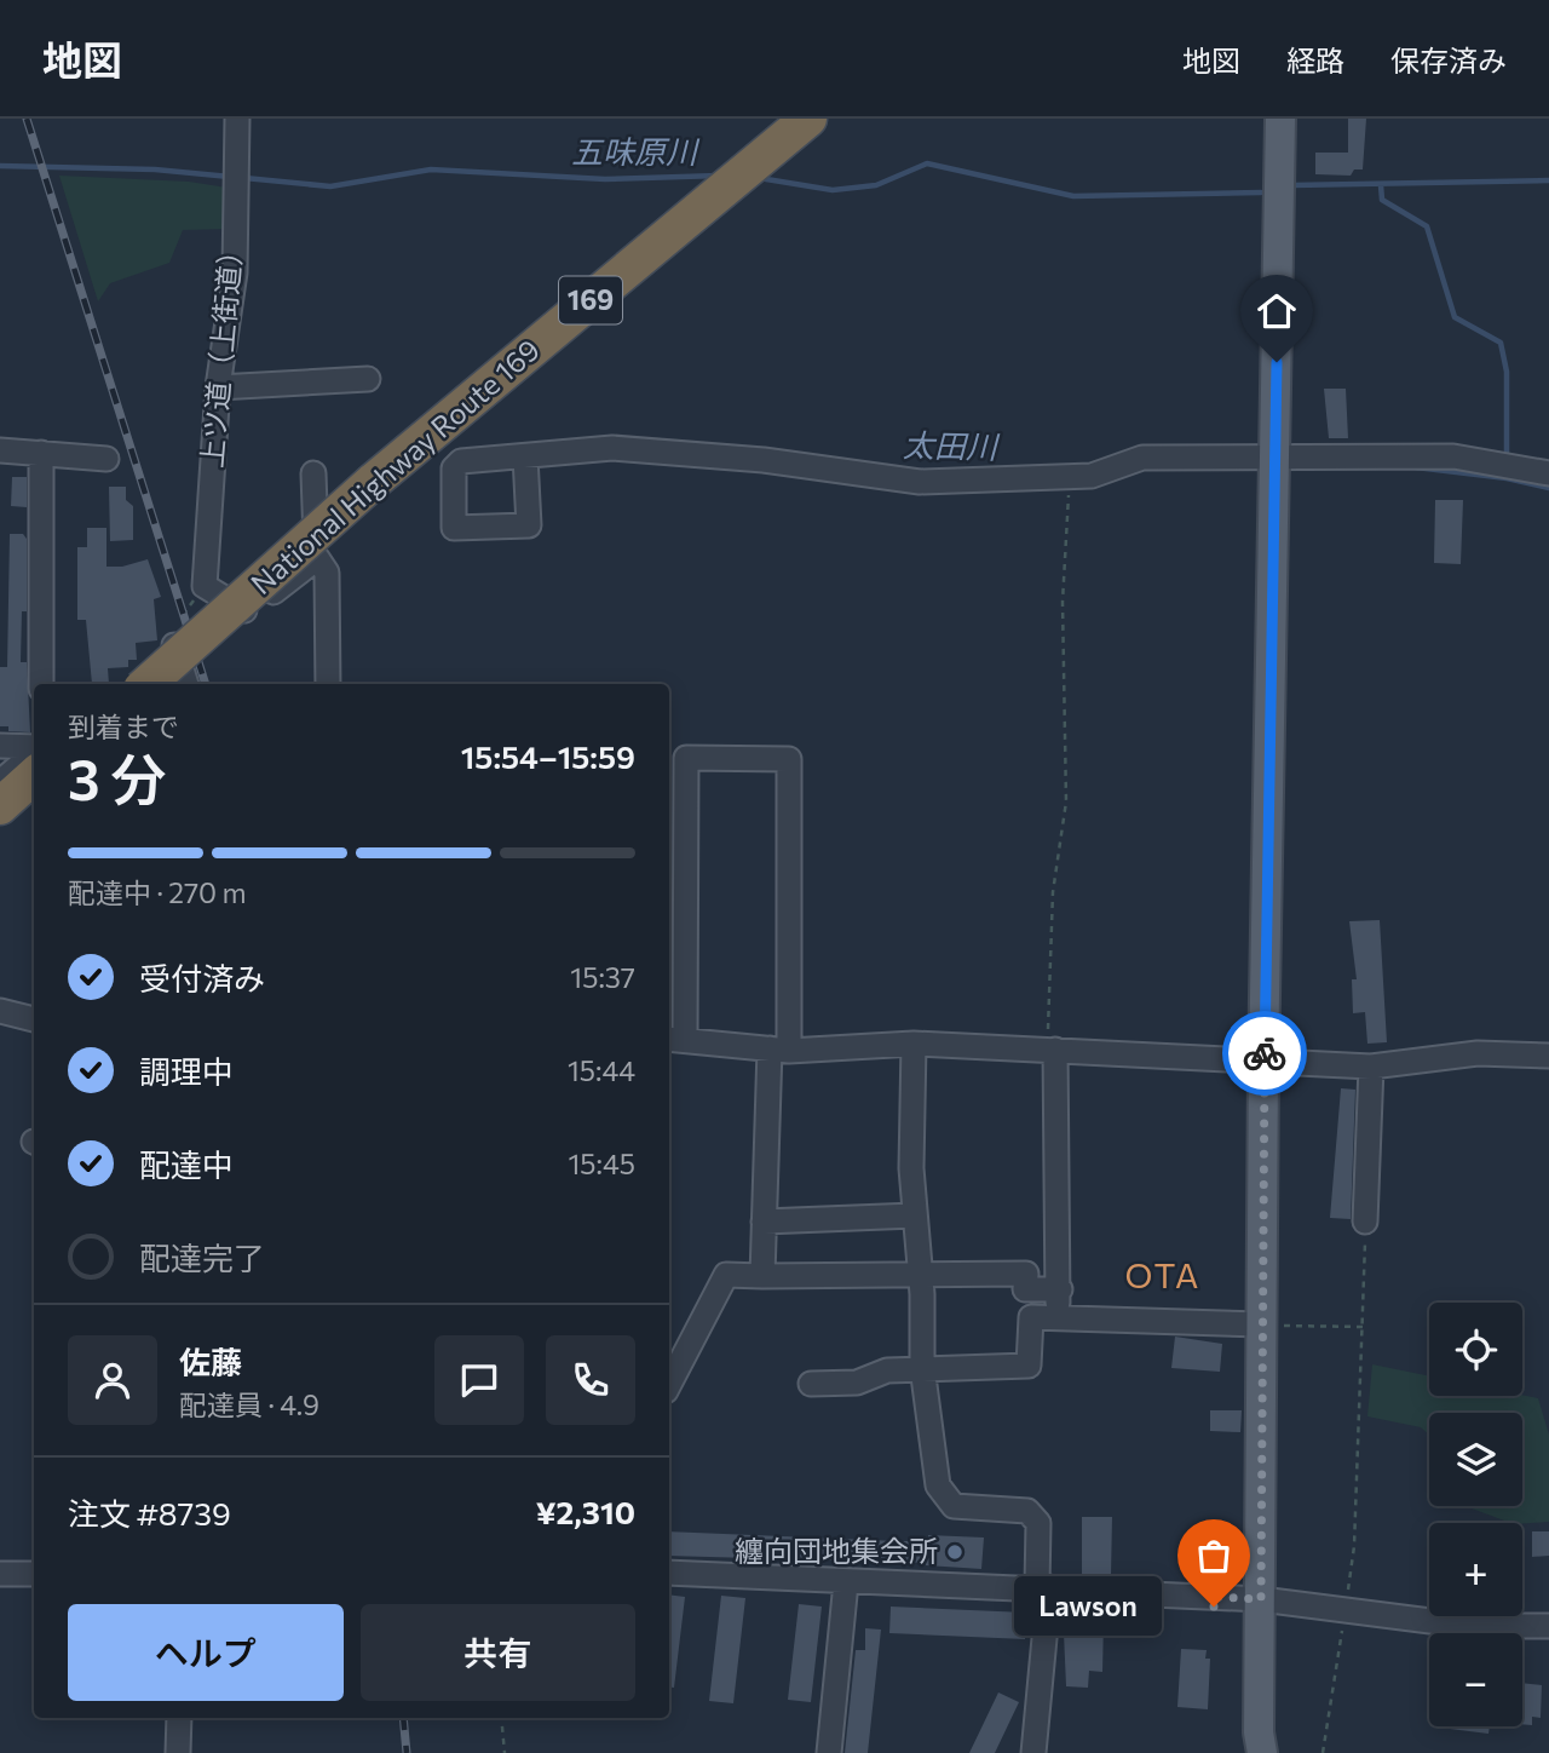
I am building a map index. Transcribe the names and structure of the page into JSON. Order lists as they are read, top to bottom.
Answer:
{
  "streets": {
    "highway": ["169", "National Highway Route 169"],
    "street": ["上ツ道（上街道）"]
  },
  "districts": ["OTA"],
  "water": ["五味原川", "太田川"],
  "places": ["纏向団地集会所", "Lawson"],
  "page": {
    "header": "地図",
    "nav": ["地図", "経路", "保存済み"],
    "heading": ["3 分", "到着まで", "15:54–15:59"],
    "panel": [
      "佐藤",
      "配達員 · 4.9",
      "注文 #8739",
      "¥2,310"
    ],
    "bar": "配達中 · 270 m",
    "list": [
      ["受付済み", "15:37"],
      ["調理中", "15:44"],
      ["配達中", "15:45"],
      "配達完了"
    ],
    "map_buttons": ["+", "−"],
    "bubble": "Lawson",
    "buttons": ["ヘルプ", "共有"]
  }
}
